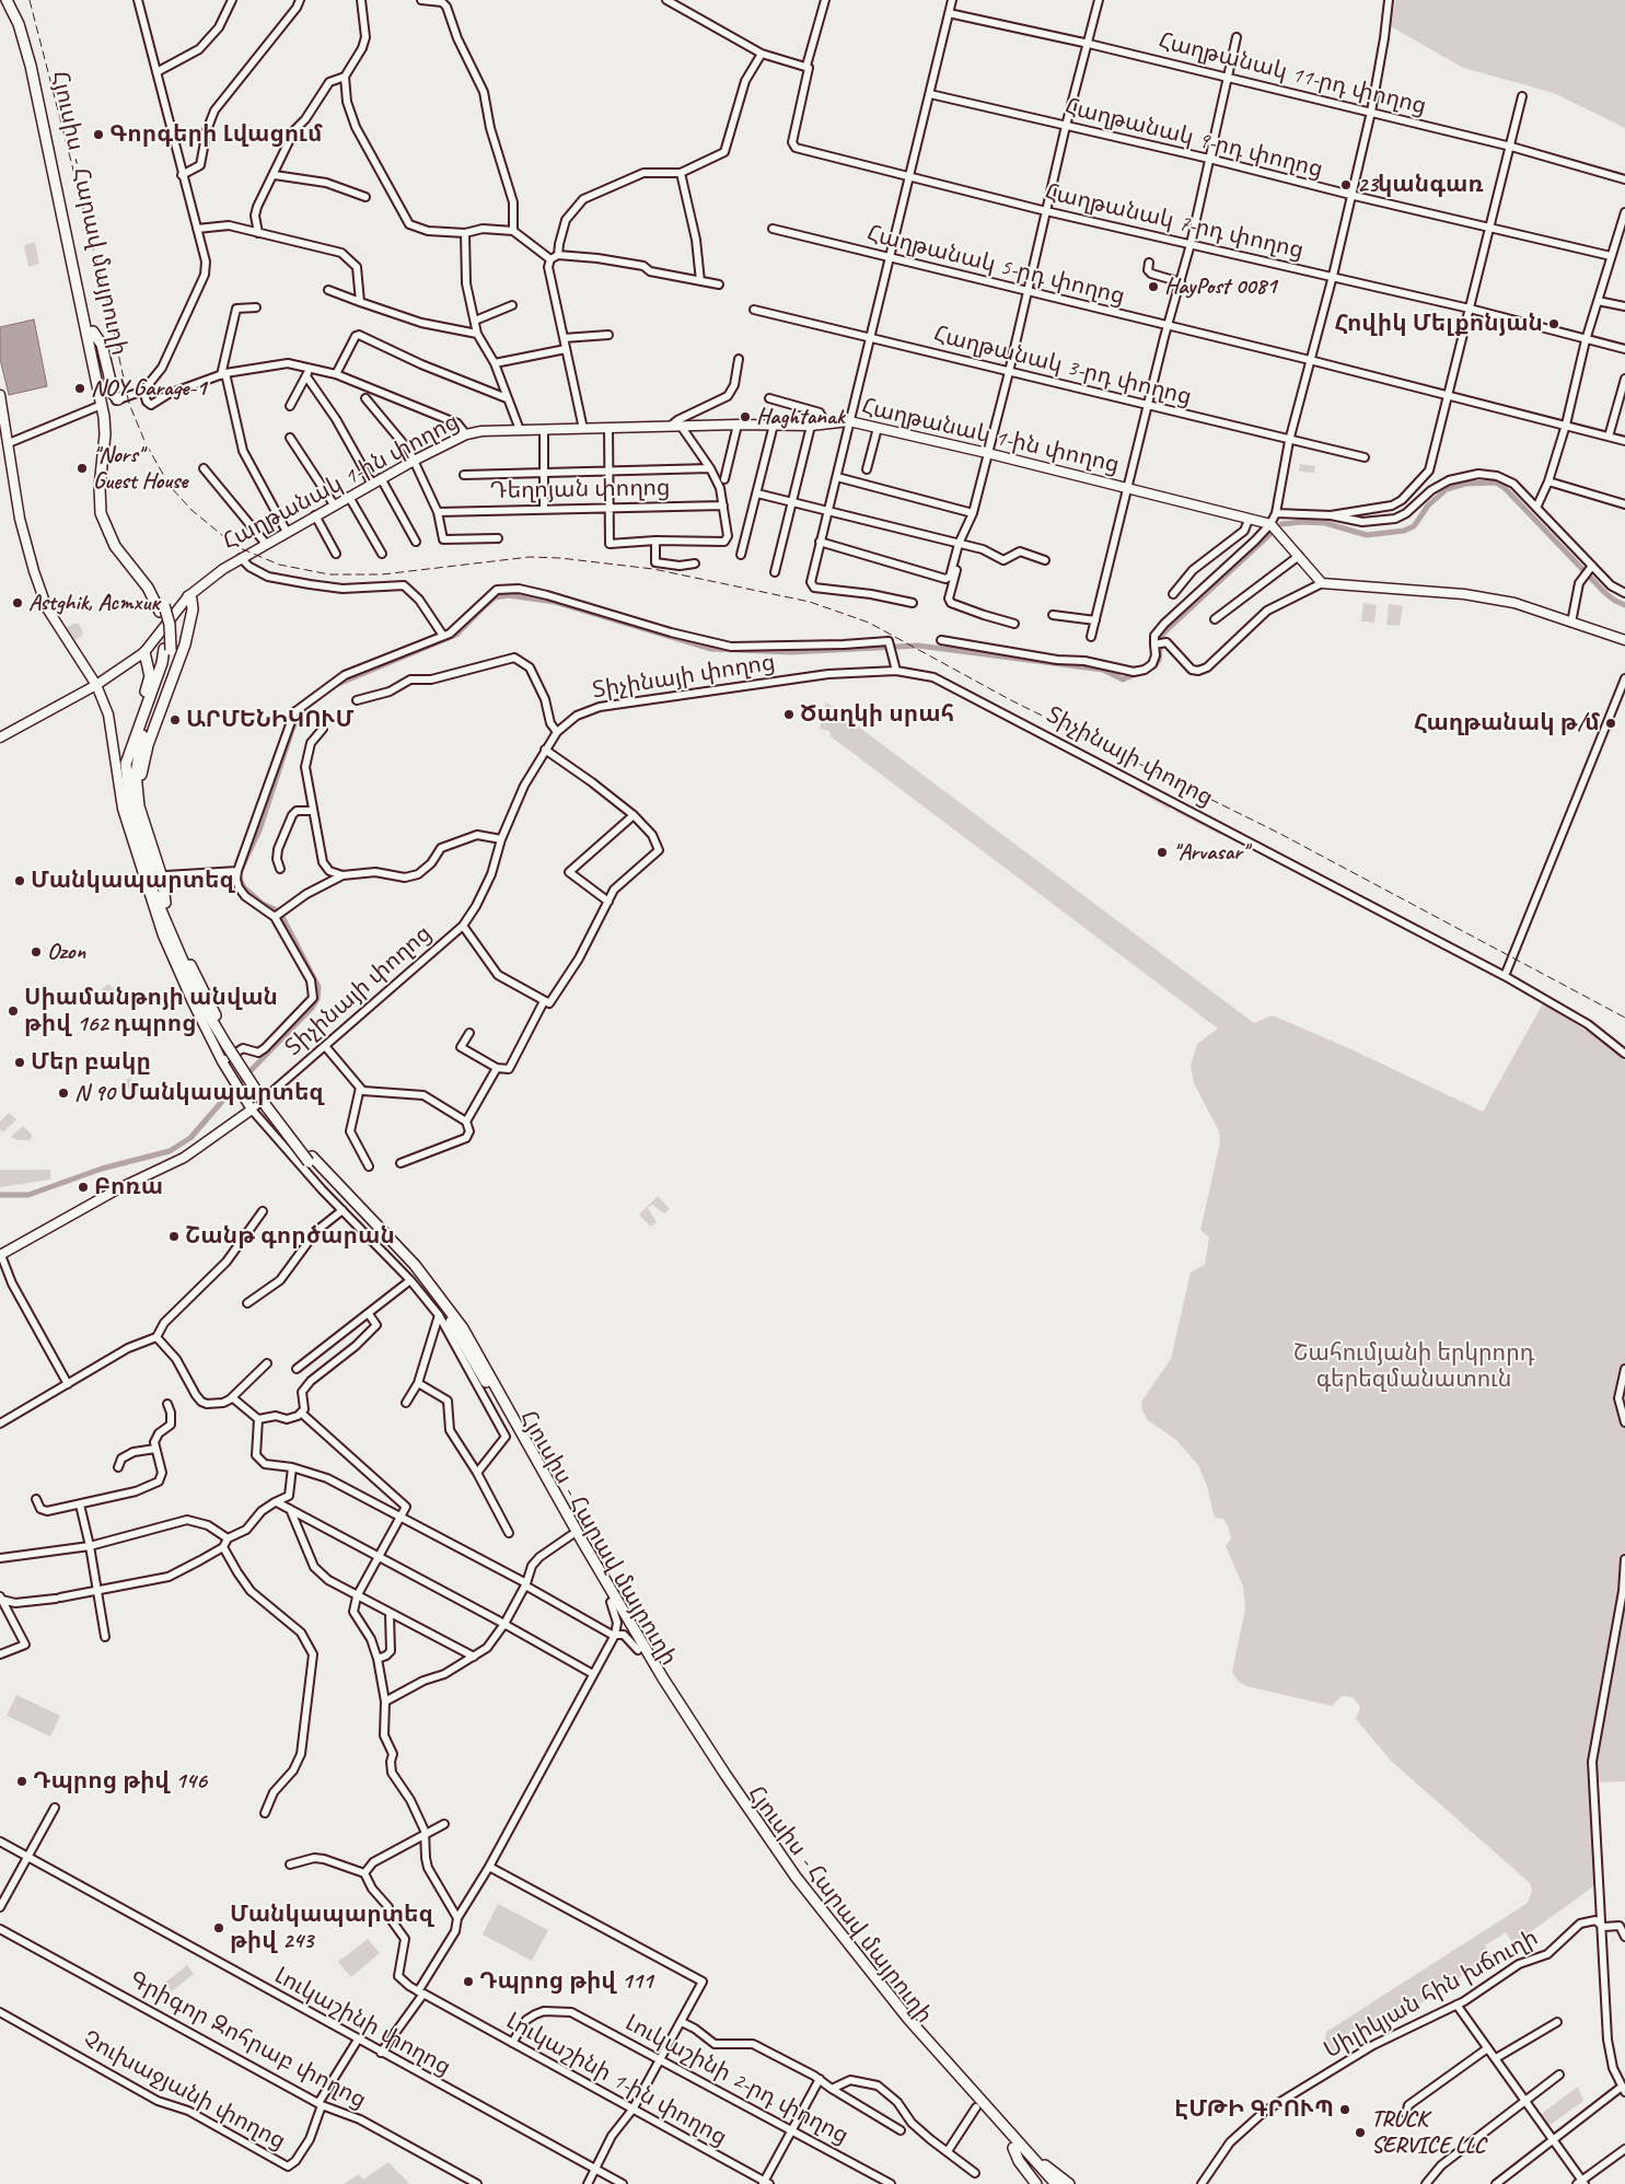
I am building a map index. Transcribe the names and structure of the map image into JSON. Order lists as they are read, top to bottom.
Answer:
{
  "streets": {
    "highway": ["Հյուսիս - Հարավ մայրուղի"],
    "main road": ["Հաղթանակ 1-ին փողոց", "Տիչինայի փողոց"],
    "street": [
      "Հաղթանակ 11-րդ փողոց",
      "Հաղթանակ 9-րդ փողոց",
      "Հաղթանակ 7-րդ փողոց",
      "Հաղթանակ 5-րդ փողոց",
      "Հաղթանակ 3-րդ փողոց",
      "Դեղոյան փողոց",
      "Սիլիկյան հին խճուղի",
      "Լուկաշինի փողոց",
      "Գրիգոր Զոհրաբ փողոց",
      "Լուկաշինի 1-ին փողոց",
      "Լուկաշինի 2-րդ փողոց",
      "Չուխաջյանի փողոց"
    ]
  },
  "crossings": [
    ["Լուկաշինի փողոց", "Չուխաջյանի փողոց"],
    ["Գրիգոր Զոհրաբ փողոց", "Չուխաջյանի փողոց"],
    ["Լուկաշինի 1-ին փողոց", "Լուկաշինի 2-րդ փողոց"]
  ],
  "parks": ["Շահումյանի երկրորդ գերեզմանատուն"],
  "places": [
    "Գորգերի Լվացում",
    "23կանգառ",
    "HayPost 0081",
    "Հովիկ Մելքոնյան",
    "NOY Garage-1",
    "Haghtanak",
    "\"Nors\" Guest House",
    "Astghik, Астхик",
    "Ծաղկի սրահ",
    "ԱՐՄԵՆԻԿՈՒՄ",
    "Հաղթանակ թ/մ",
    "\"Arvasar\"",
    "Մանկապարտեզ",
    "Ozon",
    "Սիամանթոյի անվան թիվ 162 դպրոց",
    "Մեր բակը",
    "N 90 Մանկապարտեզ",
    "Բոռա",
    "Շանթ գործարան",
    "Դպրոց թիվ 146",
    "Մանկապարտեզ թիվ 243",
    "Դպրոց թիվ 111",
    "ԷՄԹԻ ԳՐՈՒՊ",
    "TRUCK SERVICE LLC"
  ]
}
